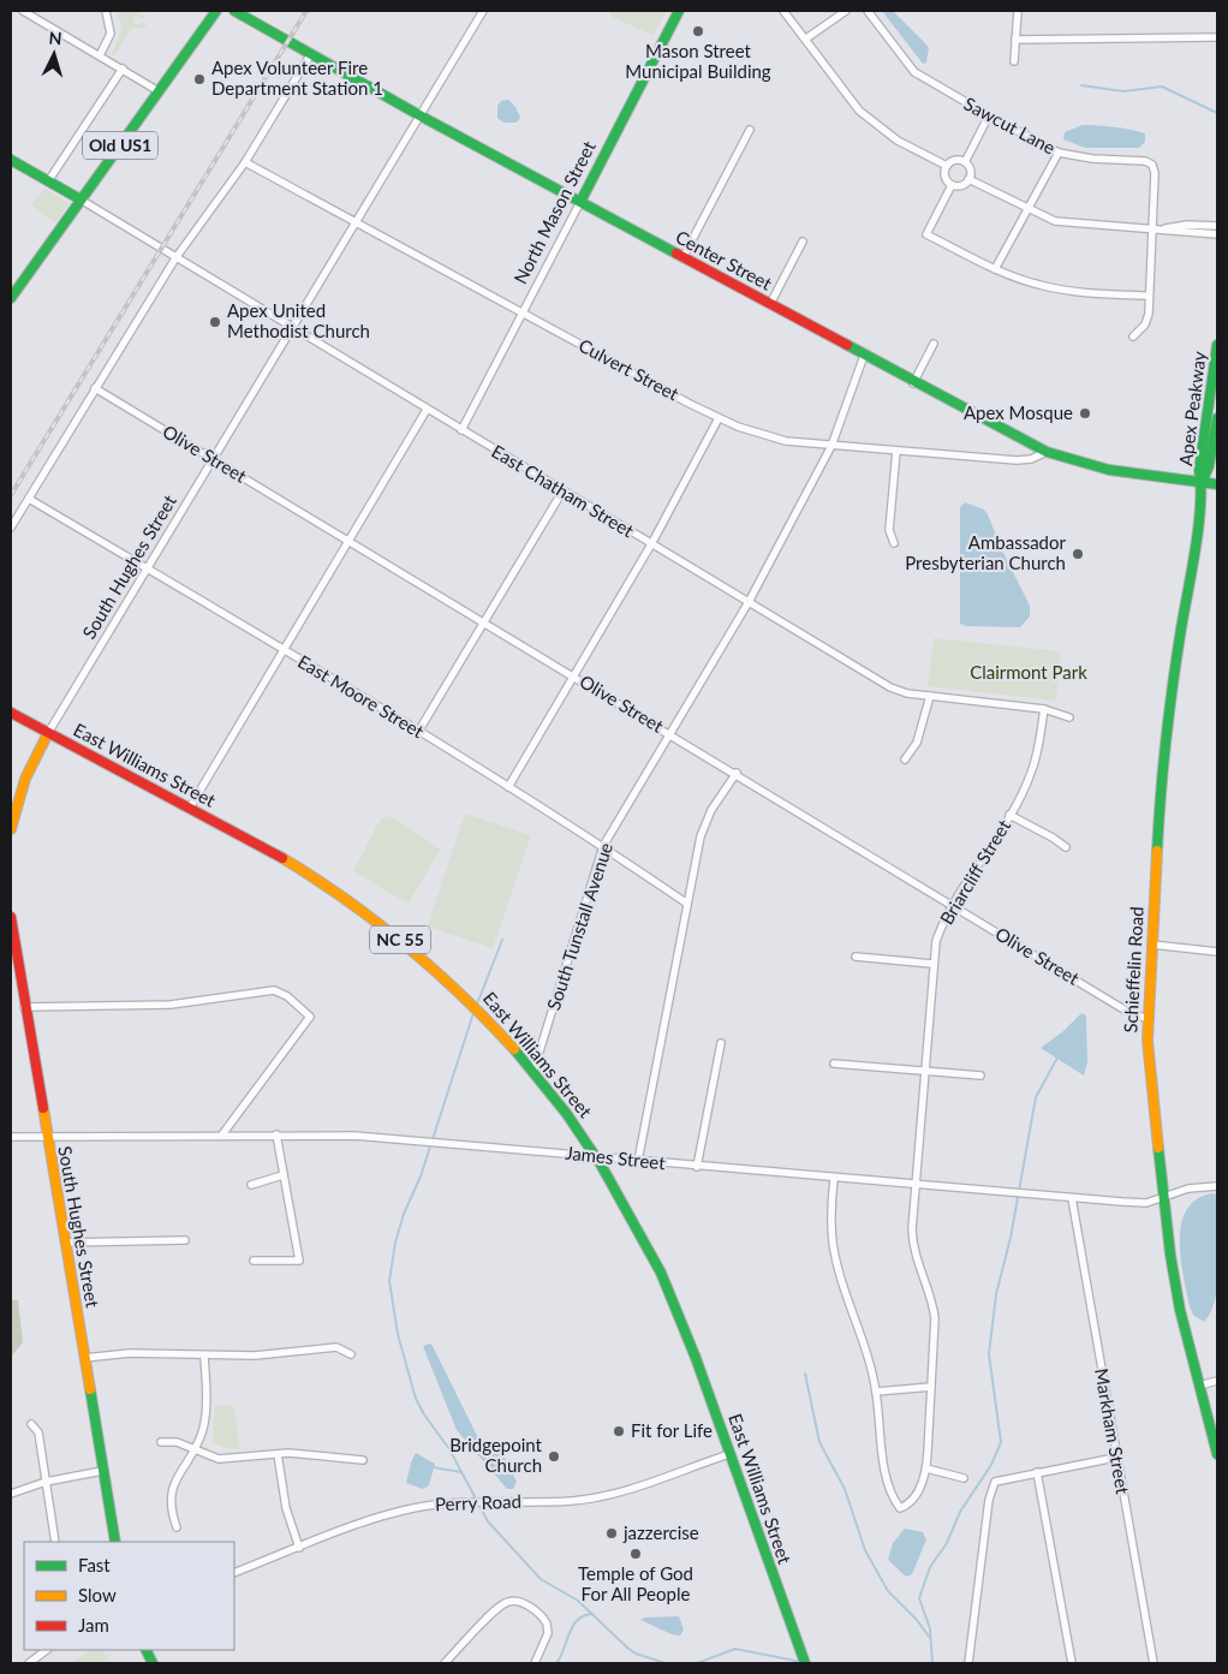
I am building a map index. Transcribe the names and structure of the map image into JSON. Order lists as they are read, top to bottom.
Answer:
{
  "streets": {
    "main road": [
      "Old US1",
      "North Mason Street",
      "Center Street",
      "Apex Peakway",
      "South Hughes Street",
      "East Williams Street",
      "NC 55",
      "Schieffelin Road"
    ],
    "street": [
      "Sawcut Lane",
      "Culvert Street",
      "Olive Street",
      "East Chatham Street",
      "East Moore Street",
      "Briarcliff Street",
      "South Tunstall Avenue",
      "James Street",
      "Markham Street",
      "Perry Road"
    ]
  },
  "crossings": [
    ["Old US1", "East Chatham Street"],
    ["North Mason Street", "Center Street"],
    ["North Mason Street", "Culvert Street"],
    ["North Mason Street", "East Chatham Street"],
    ["Center Street", "Culvert Street"],
    ["Center Street", "Apex Peakway"],
    ["Center Street", "South Hughes Street"],
    ["Center Street", "South Tunstall Avenue"],
    ["Center Street", "Schieffelin Road"],
    ["Culvert Street", "South Hughes Street"],
    ["Culvert Street", "South Tunstall Avenue"],
    ["Apex Peakway", "Schieffelin Road"],
    ["Olive Street", "South Hughes Street"],
    ["Olive Street", "Briarcliff Street"],
    ["Olive Street", "South Tunstall Avenue"],
    ["Olive Street", "Schieffelin Road"],
    ["East Chatham Street", "South Hughes Street"],
    ["East Chatham Street", "Briarcliff Street"],
    ["East Chatham Street", "South Tunstall Avenue"],
    ["South Hughes Street", "East Moore Street"],
    ["South Hughes Street", "East Williams Street"],
    ["South Hughes Street", "James Street"],
    ["East Moore Street", "South Tunstall Avenue"],
    ["East Williams Street", "South Tunstall Avenue"],
    ["East Williams Street", "James Street"],
    ["East Williams Street", "Perry Road"],
    ["Briarcliff Street", "James Street"],
    ["Schieffelin Road", "James Street"],
    ["James Street", "Markham Street"]
  ],
  "parks": ["Clairmont Park"],
  "places": [
    "Mason Street Municipal Building",
    "Apex Volunteer Fire Department Station 1",
    "Apex United Methodist Church",
    "Apex Mosque",
    "Ambassador Presbyterian Church",
    "Fit for Life",
    "Bridgepoint Church",
    "jazzercise",
    "Temple of God For All People"
  ],
  "legend": ["Fast", "Slow", "Jam"],
  "north": "top"
}
